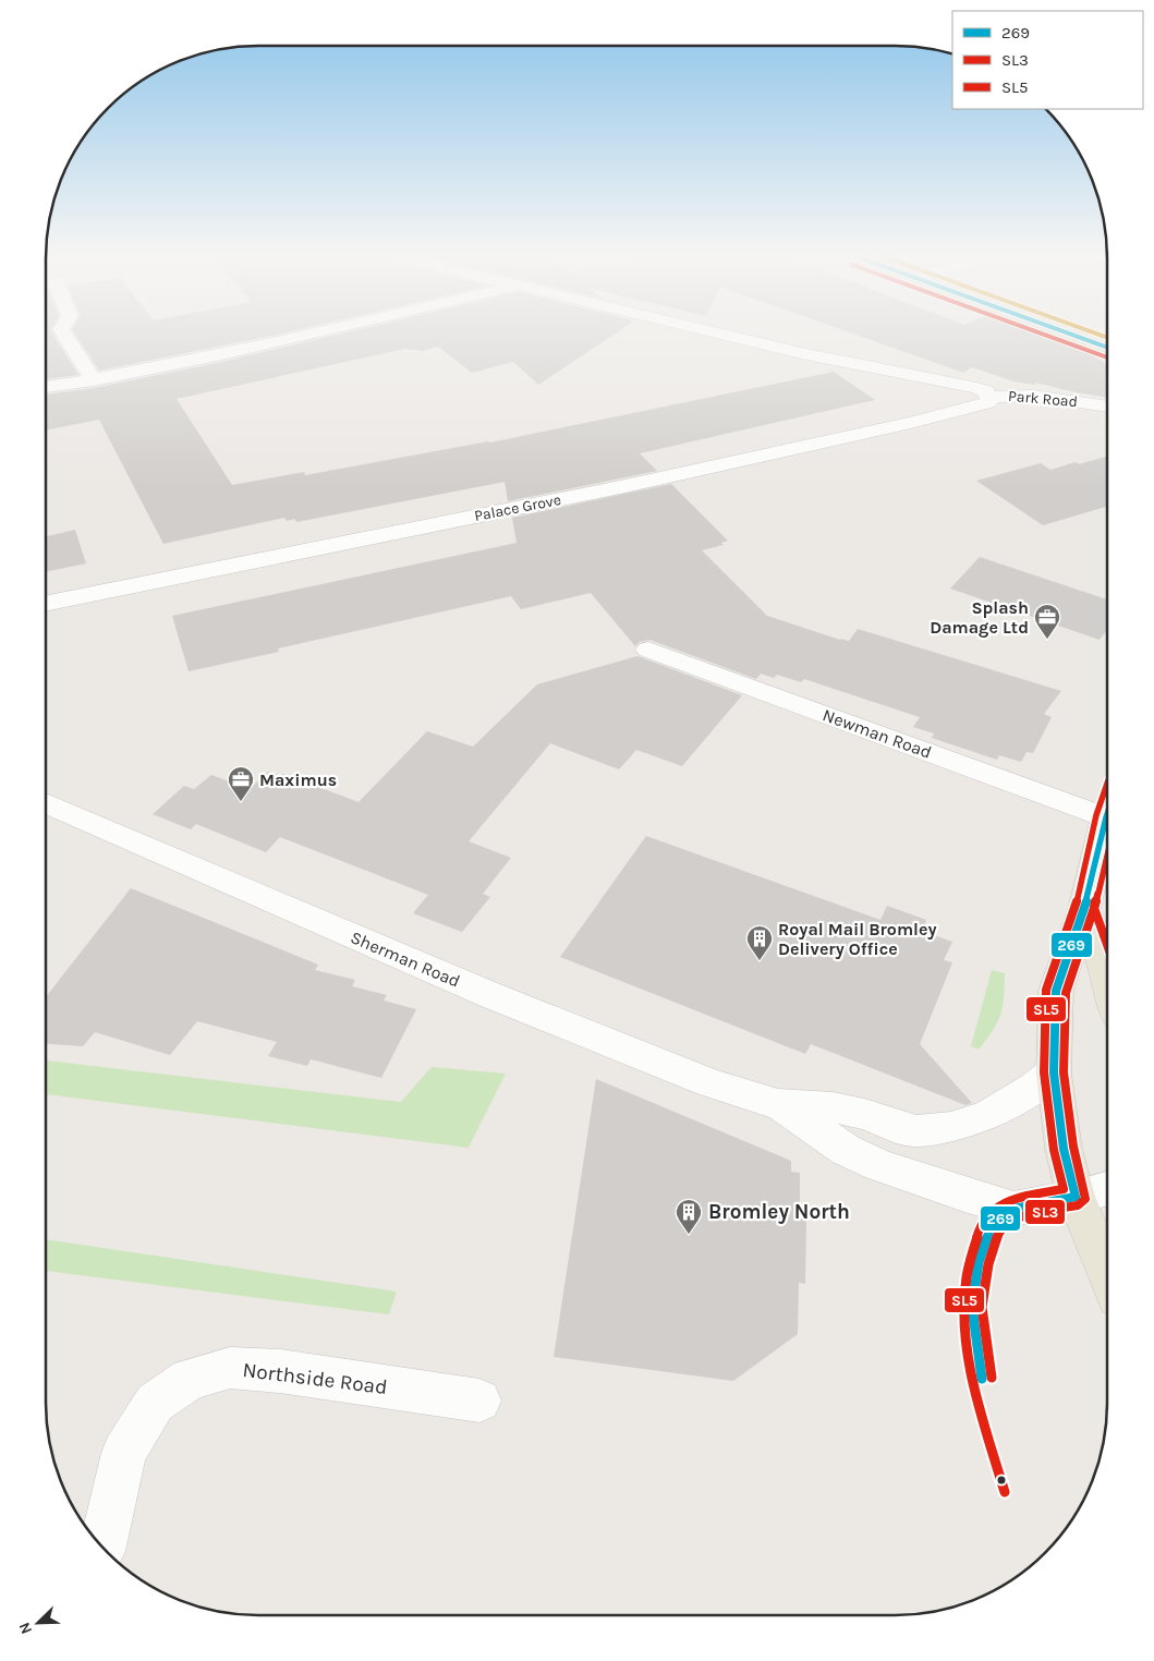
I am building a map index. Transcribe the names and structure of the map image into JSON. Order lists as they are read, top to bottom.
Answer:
{
  "streets": {
    "street": [
      "Park Road",
      "Palace Grove",
      "Newman Road",
      "Sherman Road",
      "Northside Road"
    ]
  },
  "crossings": [
    ["Park Road", "Palace Grove"]
  ],
  "places": {
    "office": ["Splash Damage Ltd", "Maximus"],
    "building": ["Royal Mail Bromley Delivery Office", "Bromley North"]
  },
  "lines": ["transit line 269", "transit line SL3", "transit line SL5"],
  "legend": ["269", "SL3", "SL5"],
  "north": "bottom left"
}
